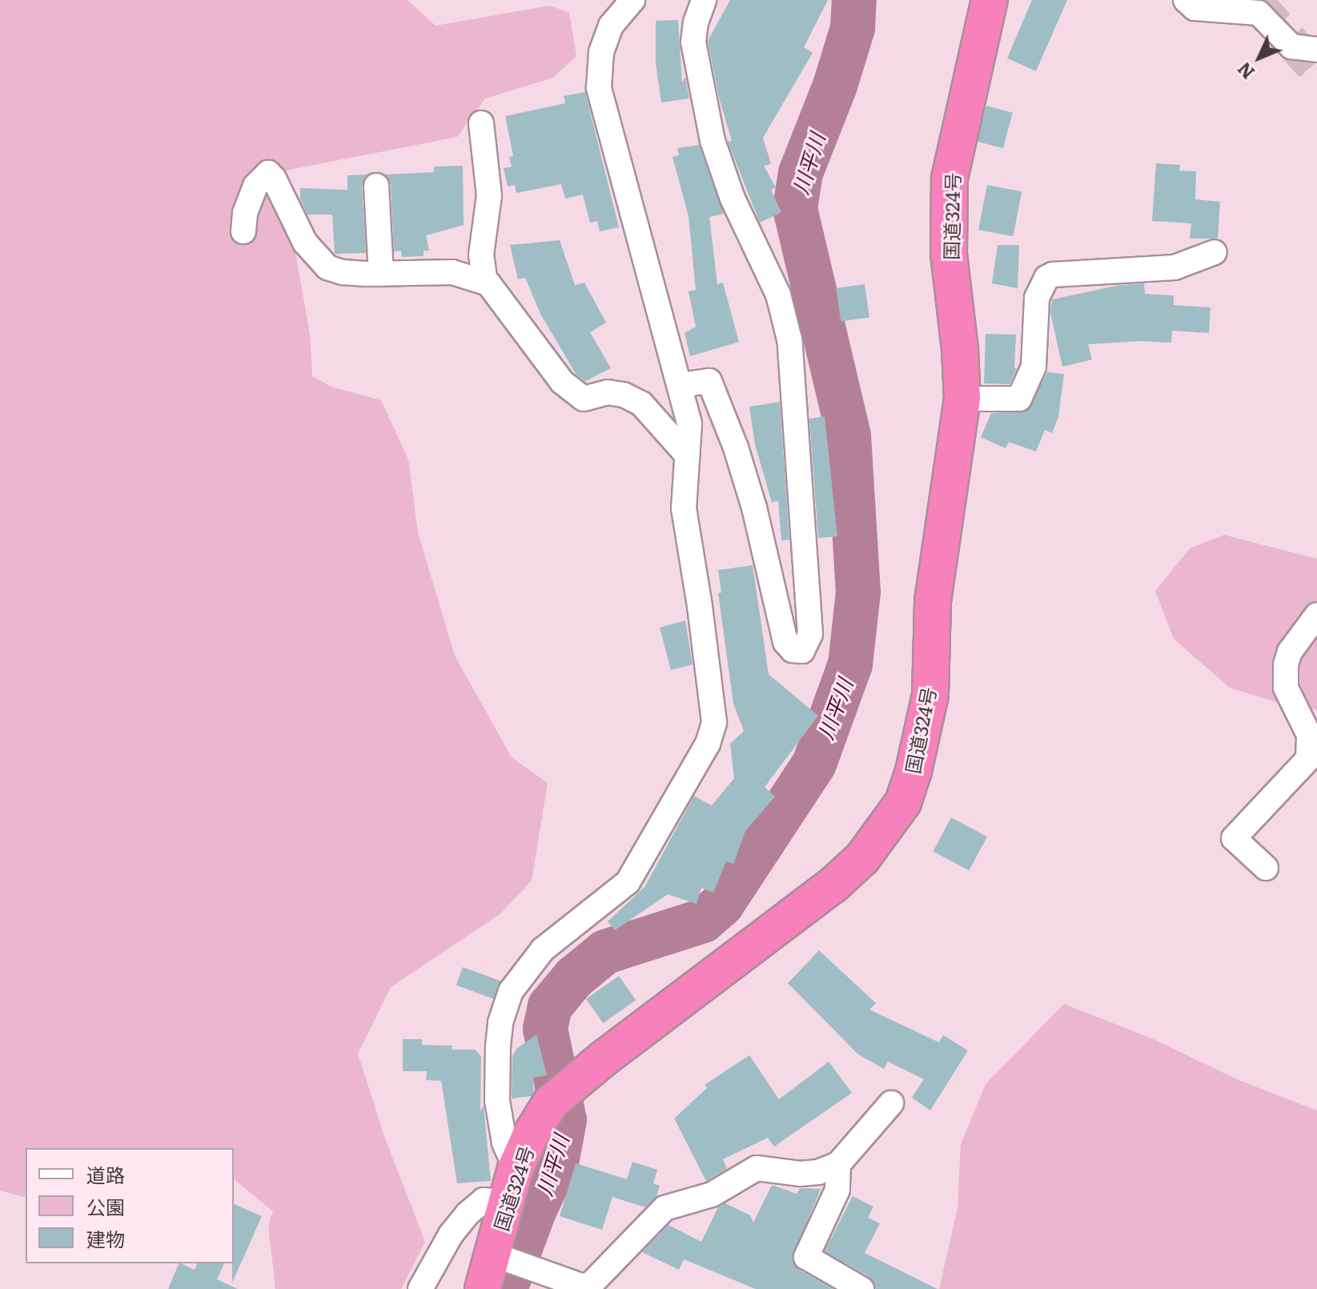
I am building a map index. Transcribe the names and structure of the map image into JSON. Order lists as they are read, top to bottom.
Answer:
{
  "streets": {
    "highway": ["国道324号"]
  },
  "water": ["川平川"],
  "legend": ["道路", "公園", "建物"],
  "north": "bottom left"
}
